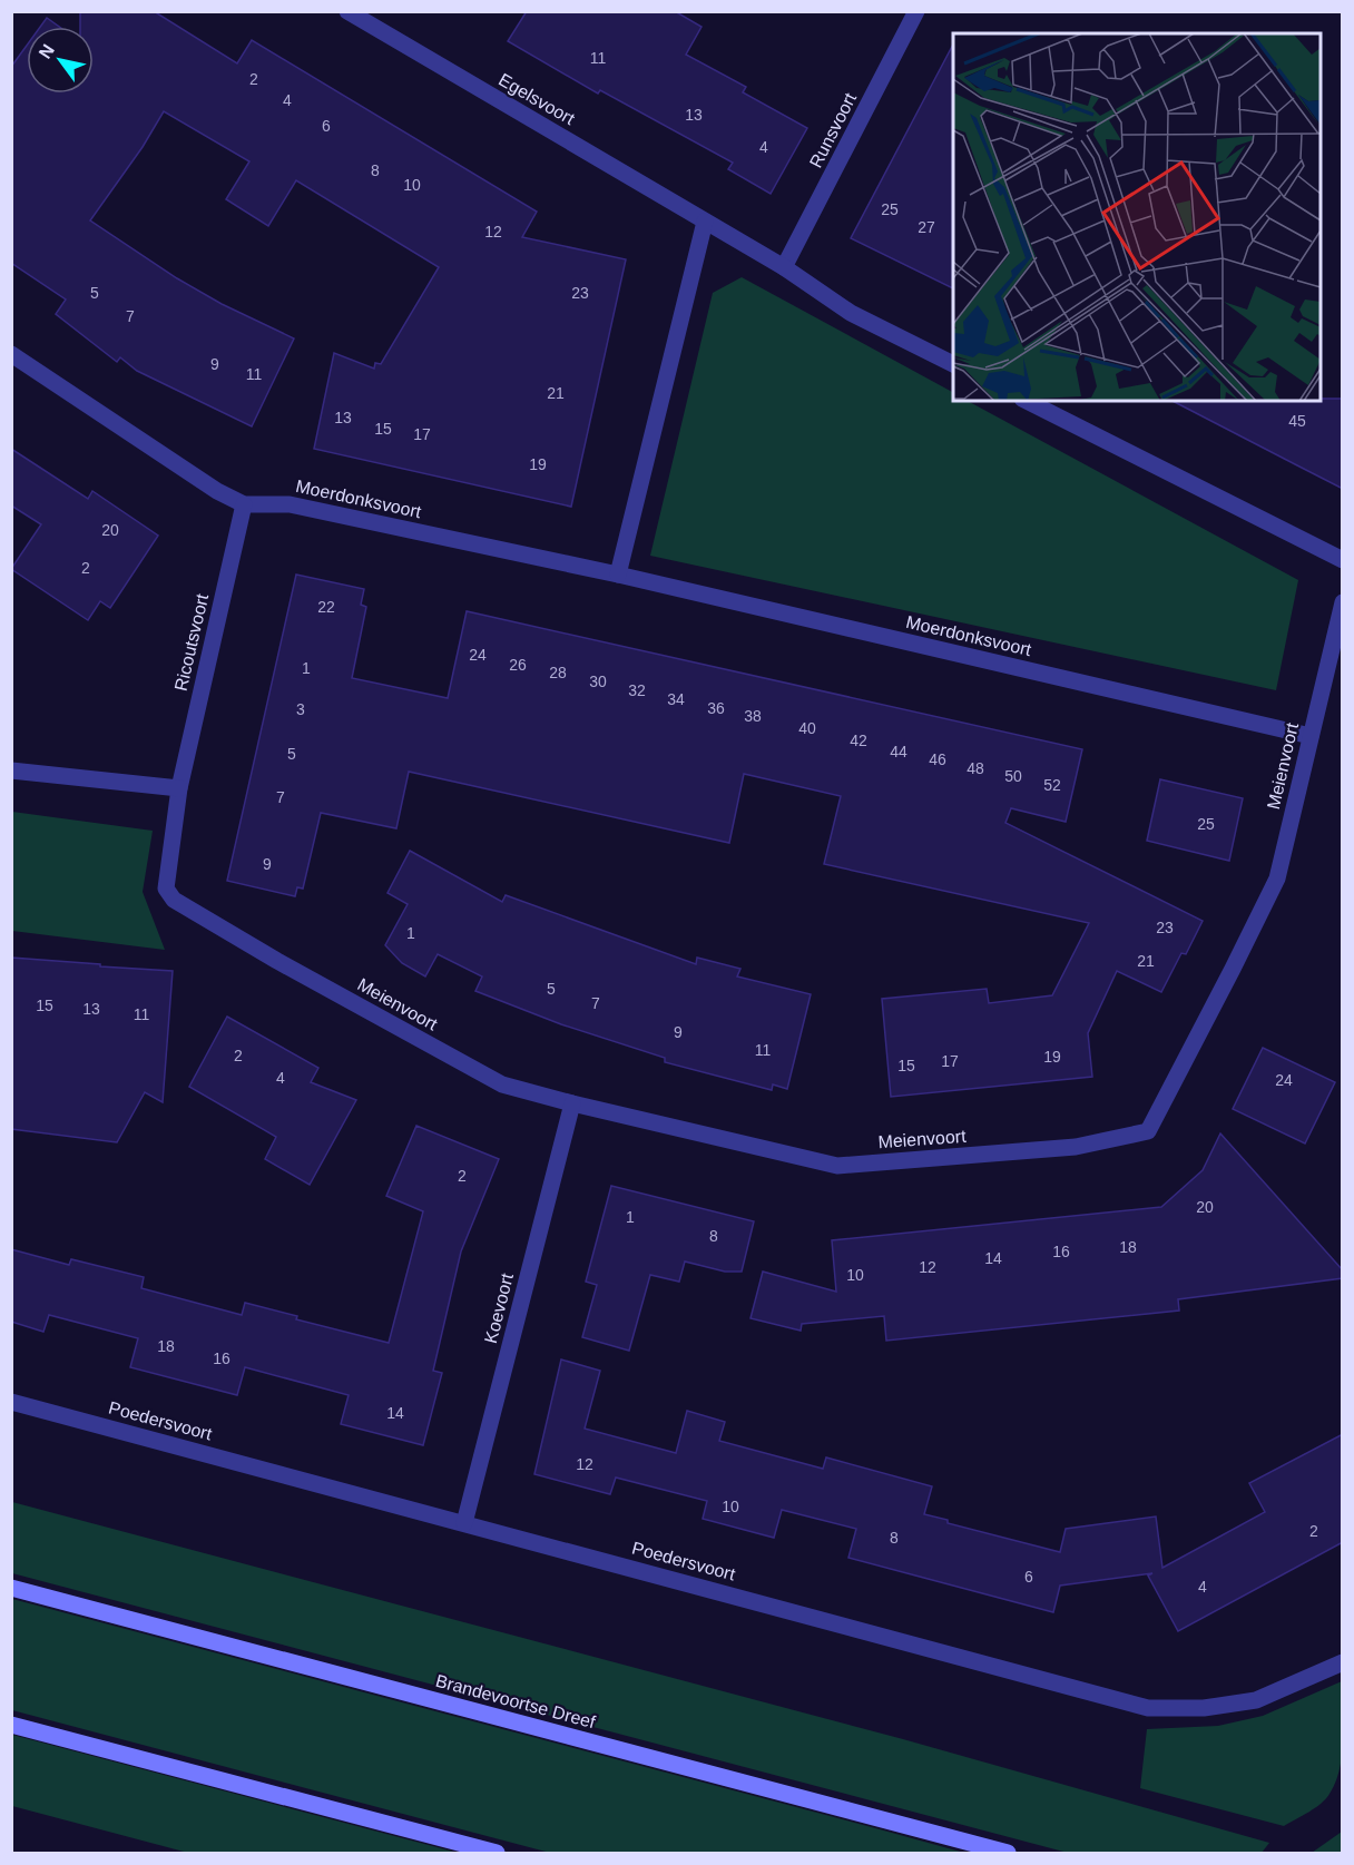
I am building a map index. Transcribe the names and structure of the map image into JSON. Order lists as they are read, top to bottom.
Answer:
{
  "streets": {
    "main road": ["Brandevoortse Dreef"],
    "street": [
      "Egelsvoort",
      "Runsvoort",
      "Moerdonksvoort",
      "Ricoutsvoort",
      "Meienvoort",
      "Koevoort",
      "Poedersvoort"
    ]
  },
  "crossings": [
    ["Moerdonksvoort", "Ricoutsvoort"],
    ["Moerdonksvoort", "Meienvoort"],
    ["Ricoutsvoort", "Meienvoort"],
    ["Meienvoort", "Koevoort"],
    ["Koevoort", "Poedersvoort"]
  ],
  "house_numbers": [
    "11",
    "2",
    "4",
    "13",
    "6",
    "4",
    "8",
    "10",
    "25",
    "27",
    "12",
    "5",
    "23",
    "7",
    "9",
    "11",
    "21",
    "13",
    "45",
    "15",
    "17",
    "19",
    "20",
    "2",
    "22",
    "24",
    "26",
    "1",
    "28",
    "30",
    "32",
    "34",
    "36",
    "3",
    "38",
    "40",
    "42",
    "44",
    "5",
    "46",
    "48",
    "50",
    "52",
    "7",
    "25",
    "9",
    "23",
    "1",
    "21",
    "5",
    "7",
    "15",
    "13",
    "11",
    "9",
    "11",
    "2",
    "19",
    "17",
    "15",
    "4",
    "24",
    "2",
    "20",
    "1",
    "8",
    "18",
    "16",
    "14",
    "12",
    "10",
    "18",
    "16",
    "14",
    "12",
    "10",
    "2",
    "8",
    "6",
    "4"
  ],
  "north": "top left"
}
